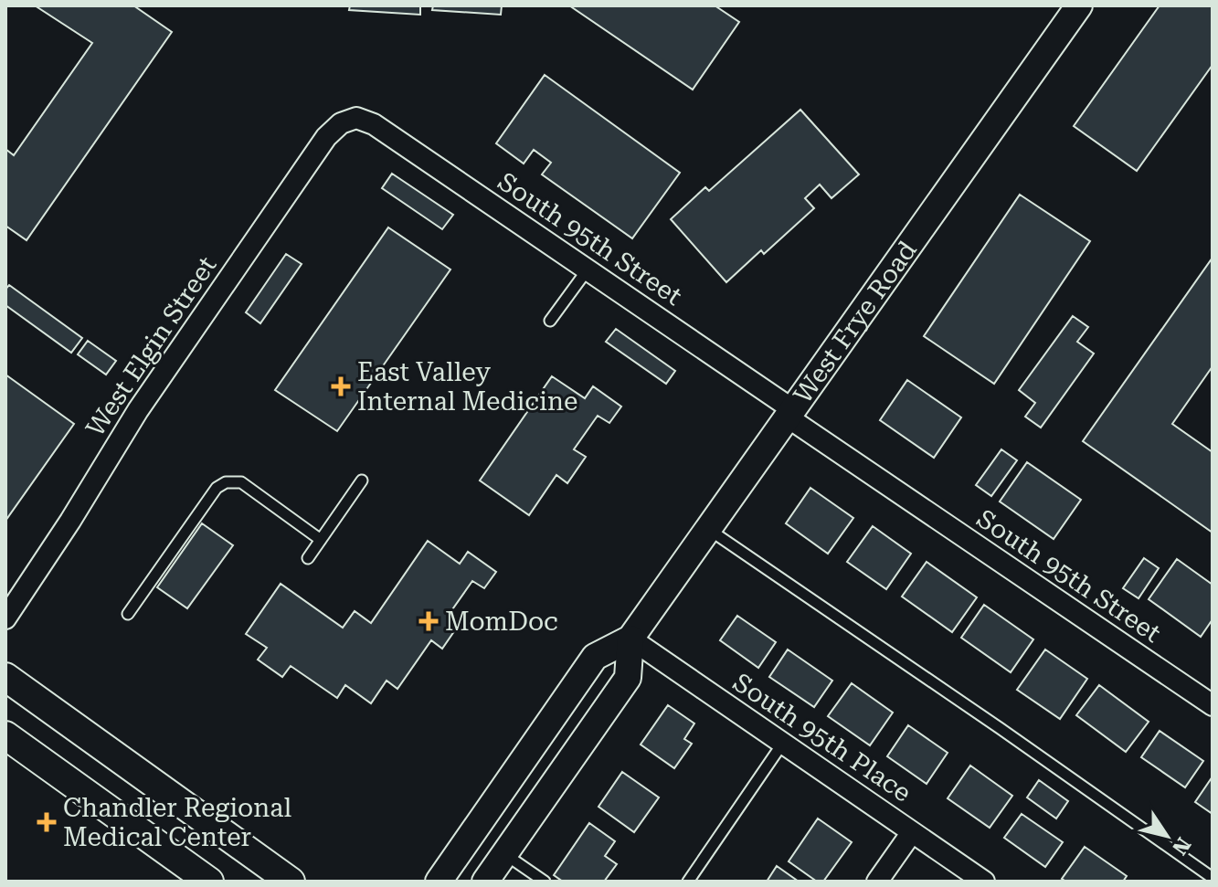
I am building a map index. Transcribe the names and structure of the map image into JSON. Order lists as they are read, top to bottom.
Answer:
{
  "streets": {
    "street": [
      "South 95th Street",
      "West Frye Road",
      "West Elgin Street",
      "South 95th Place"
    ]
  },
  "crossings": [
    ["South 95th Street", "West Frye Road"],
    ["South 95th Street", "West Elgin Street"],
    ["West Frye Road", "South 95th Place"]
  ],
  "places": {
    "health": ["East Valley Internal Medicine", "MomDoc", "Chandler Regional Medical Center"]
  },
  "north": "bottom right"
}
